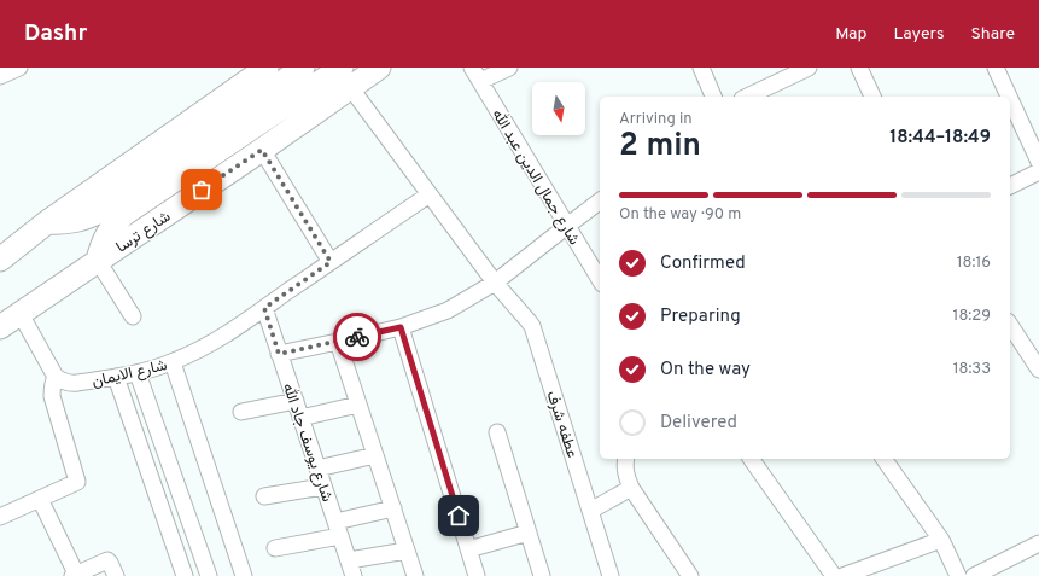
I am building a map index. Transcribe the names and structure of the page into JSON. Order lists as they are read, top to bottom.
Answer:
{
  "streets": {
    "main road": ["شارع ترسا"],
    "street": [
      "شارع جمال الدين عبد الله",
      "شارع الايمان",
      "عطفه شرف",
      "شارع يوسف جاد الله"
    ]
  },
  "crossings": [
    ["شارع ترسا", "عطفه شرف"],
    ["شارع الايمان", "عطفه شرف"],
    ["شارع الايمان", "شارع يوسف جاد الله"]
  ],
  "north": "bottom",
  "page": {
    "header": "Dashr",
    "nav": ["Map", "Layers", "Share"],
    "heading": ["2 min", "Arriving in", "18:44–18:49"],
    "bar": "On the way · 90 m",
    "list": [
      ["Confirmed", "18:16"],
      ["Preparing", "18:29"],
      ["On the way", "18:33"],
      "Delivered"
    ]
  }
}
